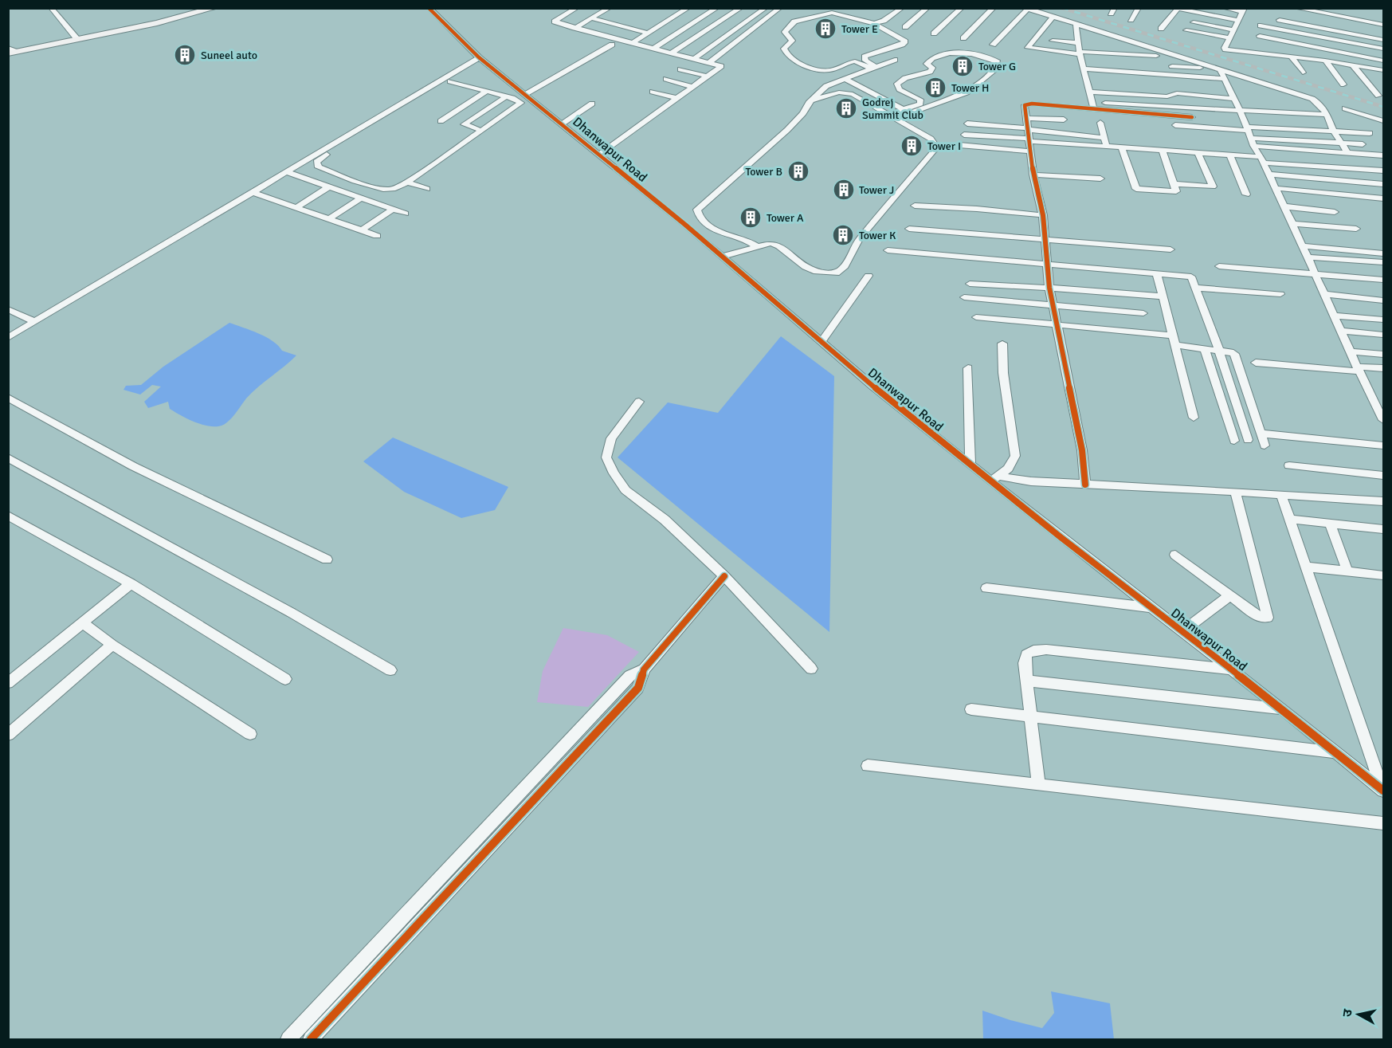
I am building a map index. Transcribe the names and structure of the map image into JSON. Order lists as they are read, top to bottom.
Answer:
{
  "streets": {
    "street": ["Dhanwapur Road"]
  },
  "places": {
    "building": [
      "Tower E",
      "Suneel auto",
      "Tower G",
      "Tower H",
      "Godrej Summit Club",
      "Tower I",
      "Tower B",
      "Tower J",
      "Tower A",
      "Tower K"
    ]
  },
  "north": "left"
}
